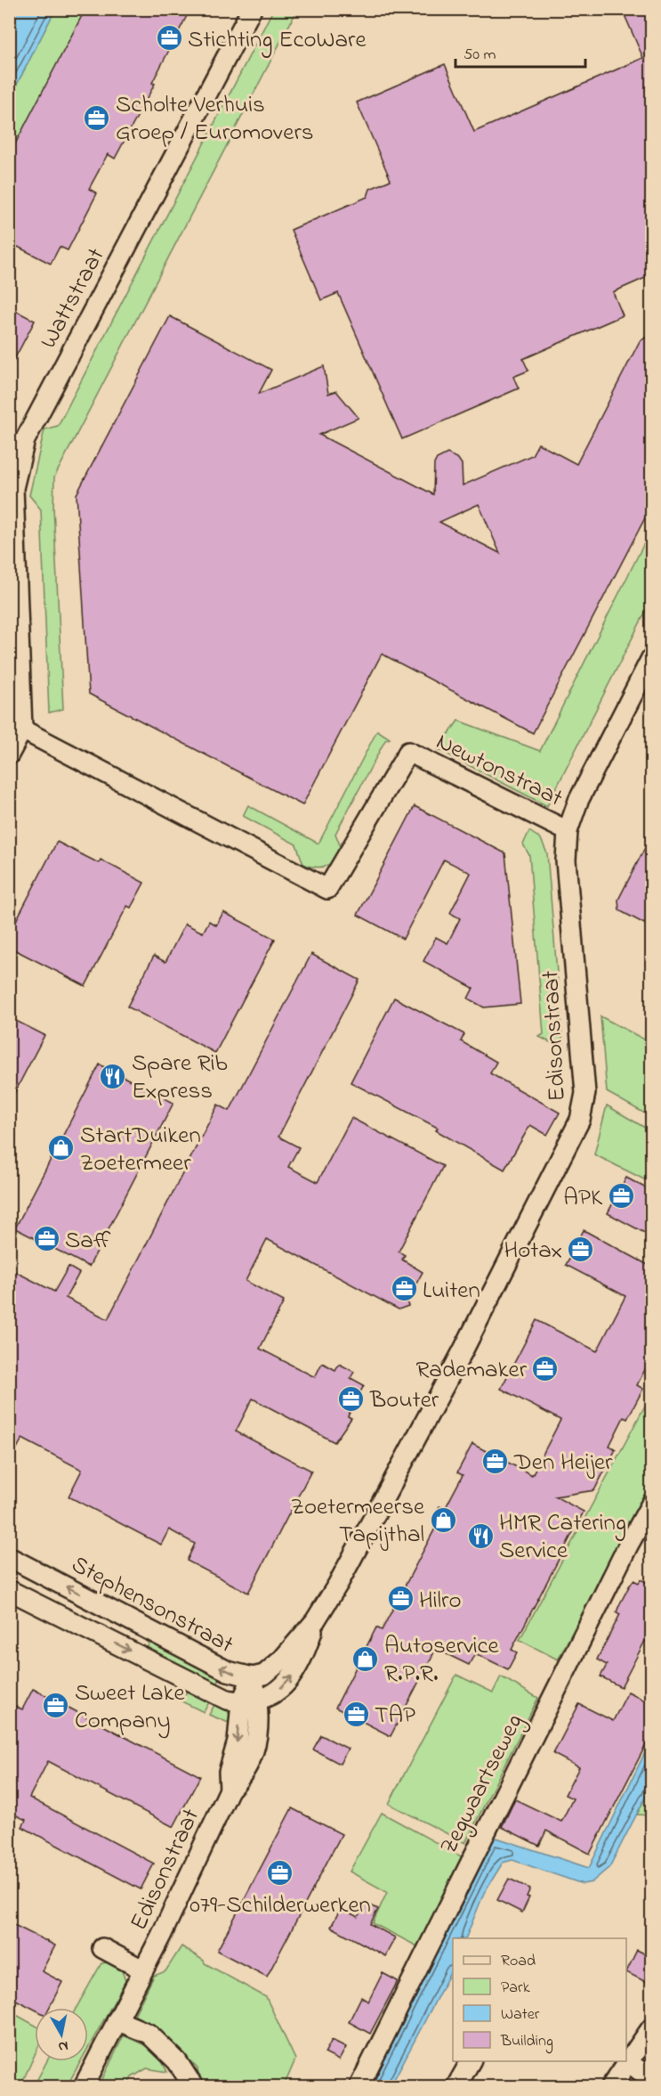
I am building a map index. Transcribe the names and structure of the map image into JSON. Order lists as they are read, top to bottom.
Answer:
{
  "streets": {
    "street": [
      "Wattstraat",
      "Newtonstraat",
      "Edisonstraat",
      "Stephensonstraat",
      "Zegwaartseweg"
    ]
  },
  "crossings": [
    ["Wattstraat", "Newtonstraat"],
    ["Newtonstraat", "Edisonstraat"],
    ["Edisonstraat", "Stephensonstraat"]
  ],
  "places": {
    "office": [
      "Stichting EcoWare",
      "Scholte Verhuis Groep / Euromovers",
      "APK",
      "Saff",
      "Hotax",
      "Luiten",
      "Rademaker",
      "Bouter",
      "Den Heijer",
      "Hilro",
      "Sweet Lake Company",
      "TAP",
      "079-Schilderwerken"
    ],
    "restaurant": ["Spare Rib Express", "HMR Catering Service"],
    "shop": ["StartDuiken Zoetermeer", "Zoetermeerse Tapijthal", "Autoservice R.P.R."]
  },
  "legend": [
    "Road",
    "Park",
    "Water",
    "Building"
  ],
  "scale_bar": "50 m",
  "north": "bottom"
}
